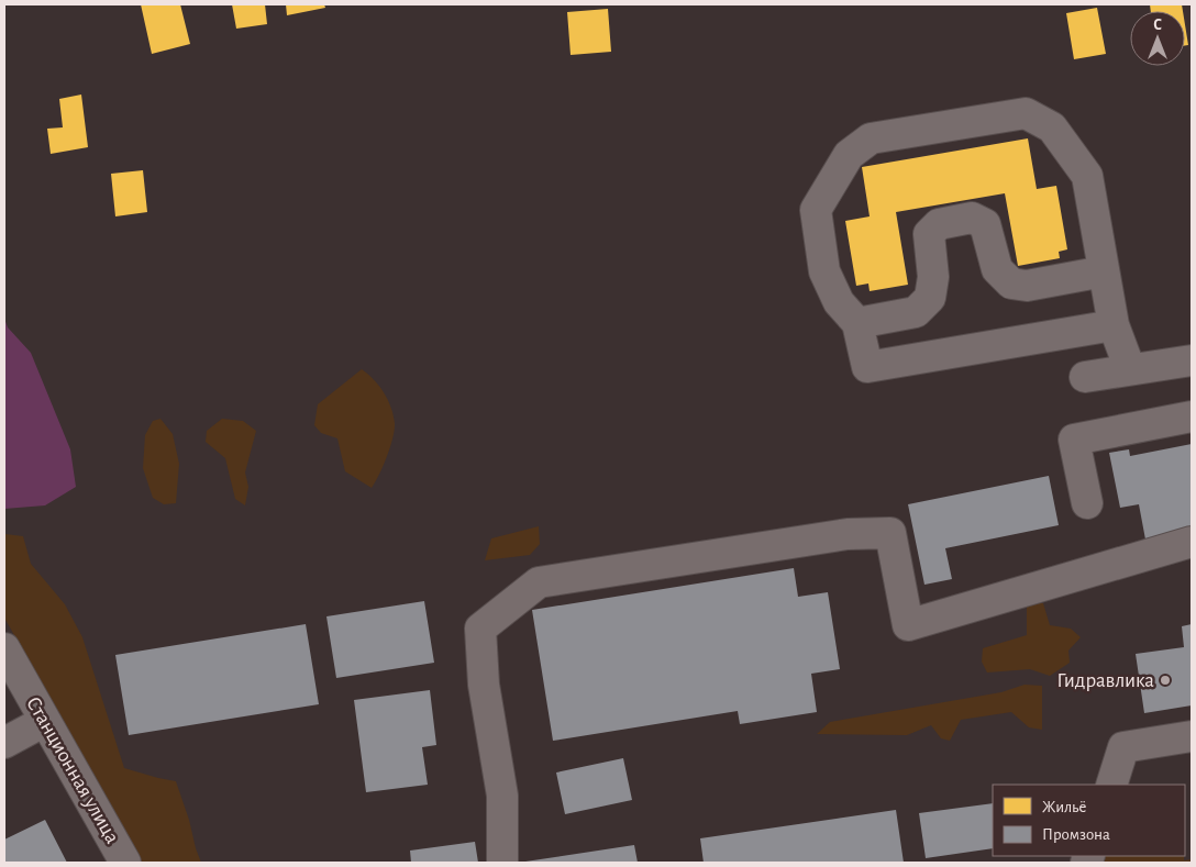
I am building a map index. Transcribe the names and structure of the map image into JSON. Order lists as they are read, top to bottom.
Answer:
{
  "streets": {
    "street": ["Станционная улица"]
  },
  "places": ["Гидравлика"],
  "legend": ["Жильё", "Промзона"],
  "north": "top"
}
